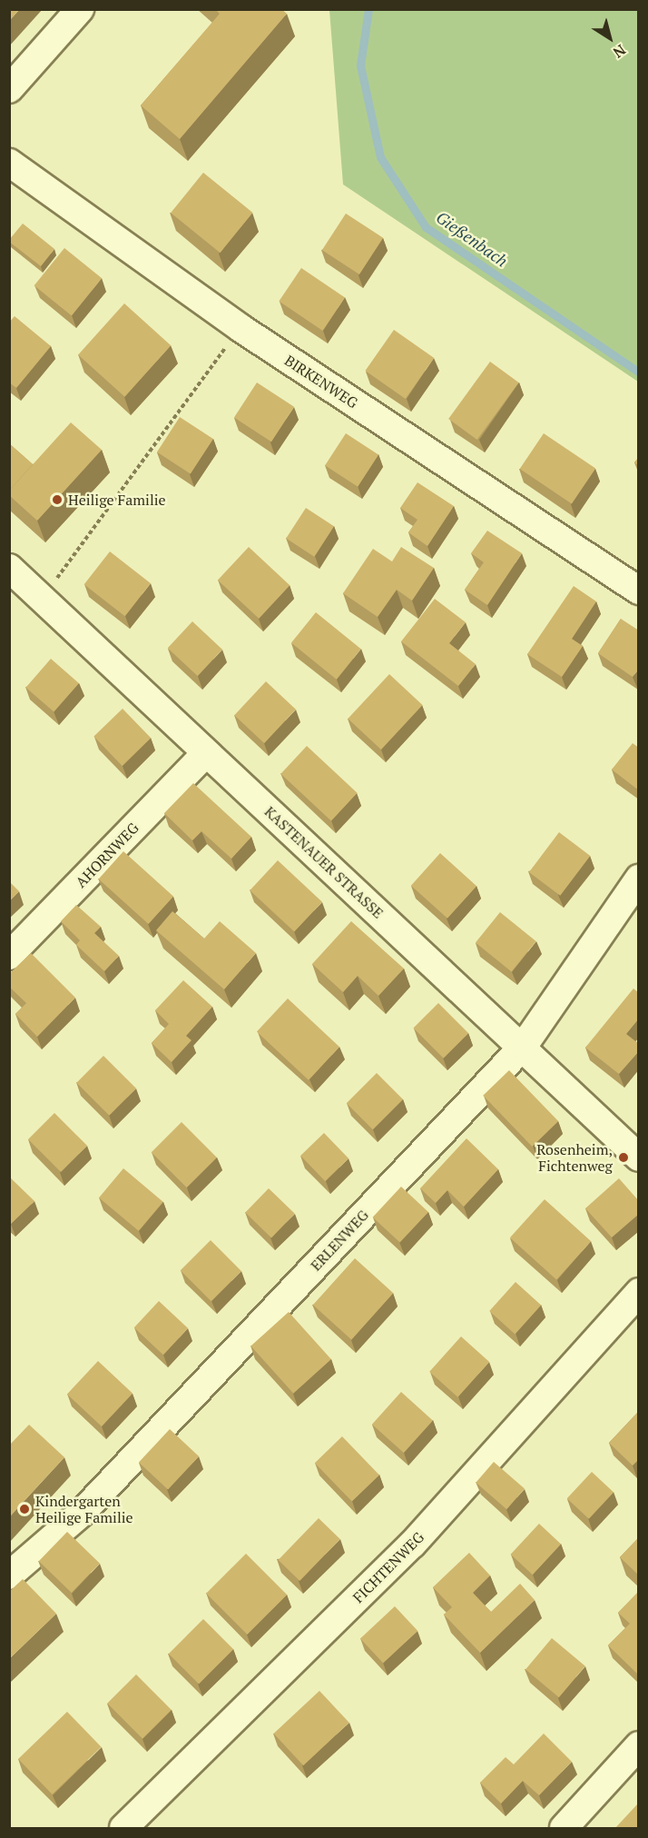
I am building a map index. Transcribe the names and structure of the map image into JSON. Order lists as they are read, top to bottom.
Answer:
{
  "streets": {
    "street": [
      "BIRKENWEG",
      "AHORNWEG",
      "KASTENAUER STRASSE",
      "ERLENWEG",
      "FICHTENWEG"
    ]
  },
  "crossings": [
    ["AHORNWEG", "KASTENAUER STRASSE"],
    ["KASTENAUER STRASSE", "ERLENWEG"]
  ],
  "water": ["Gießenbach"],
  "places": ["Heilige Familie", "Rosenheim, Fichtenweg", "Kindergarten Heilige Familie"],
  "north": "bottom right"
}
